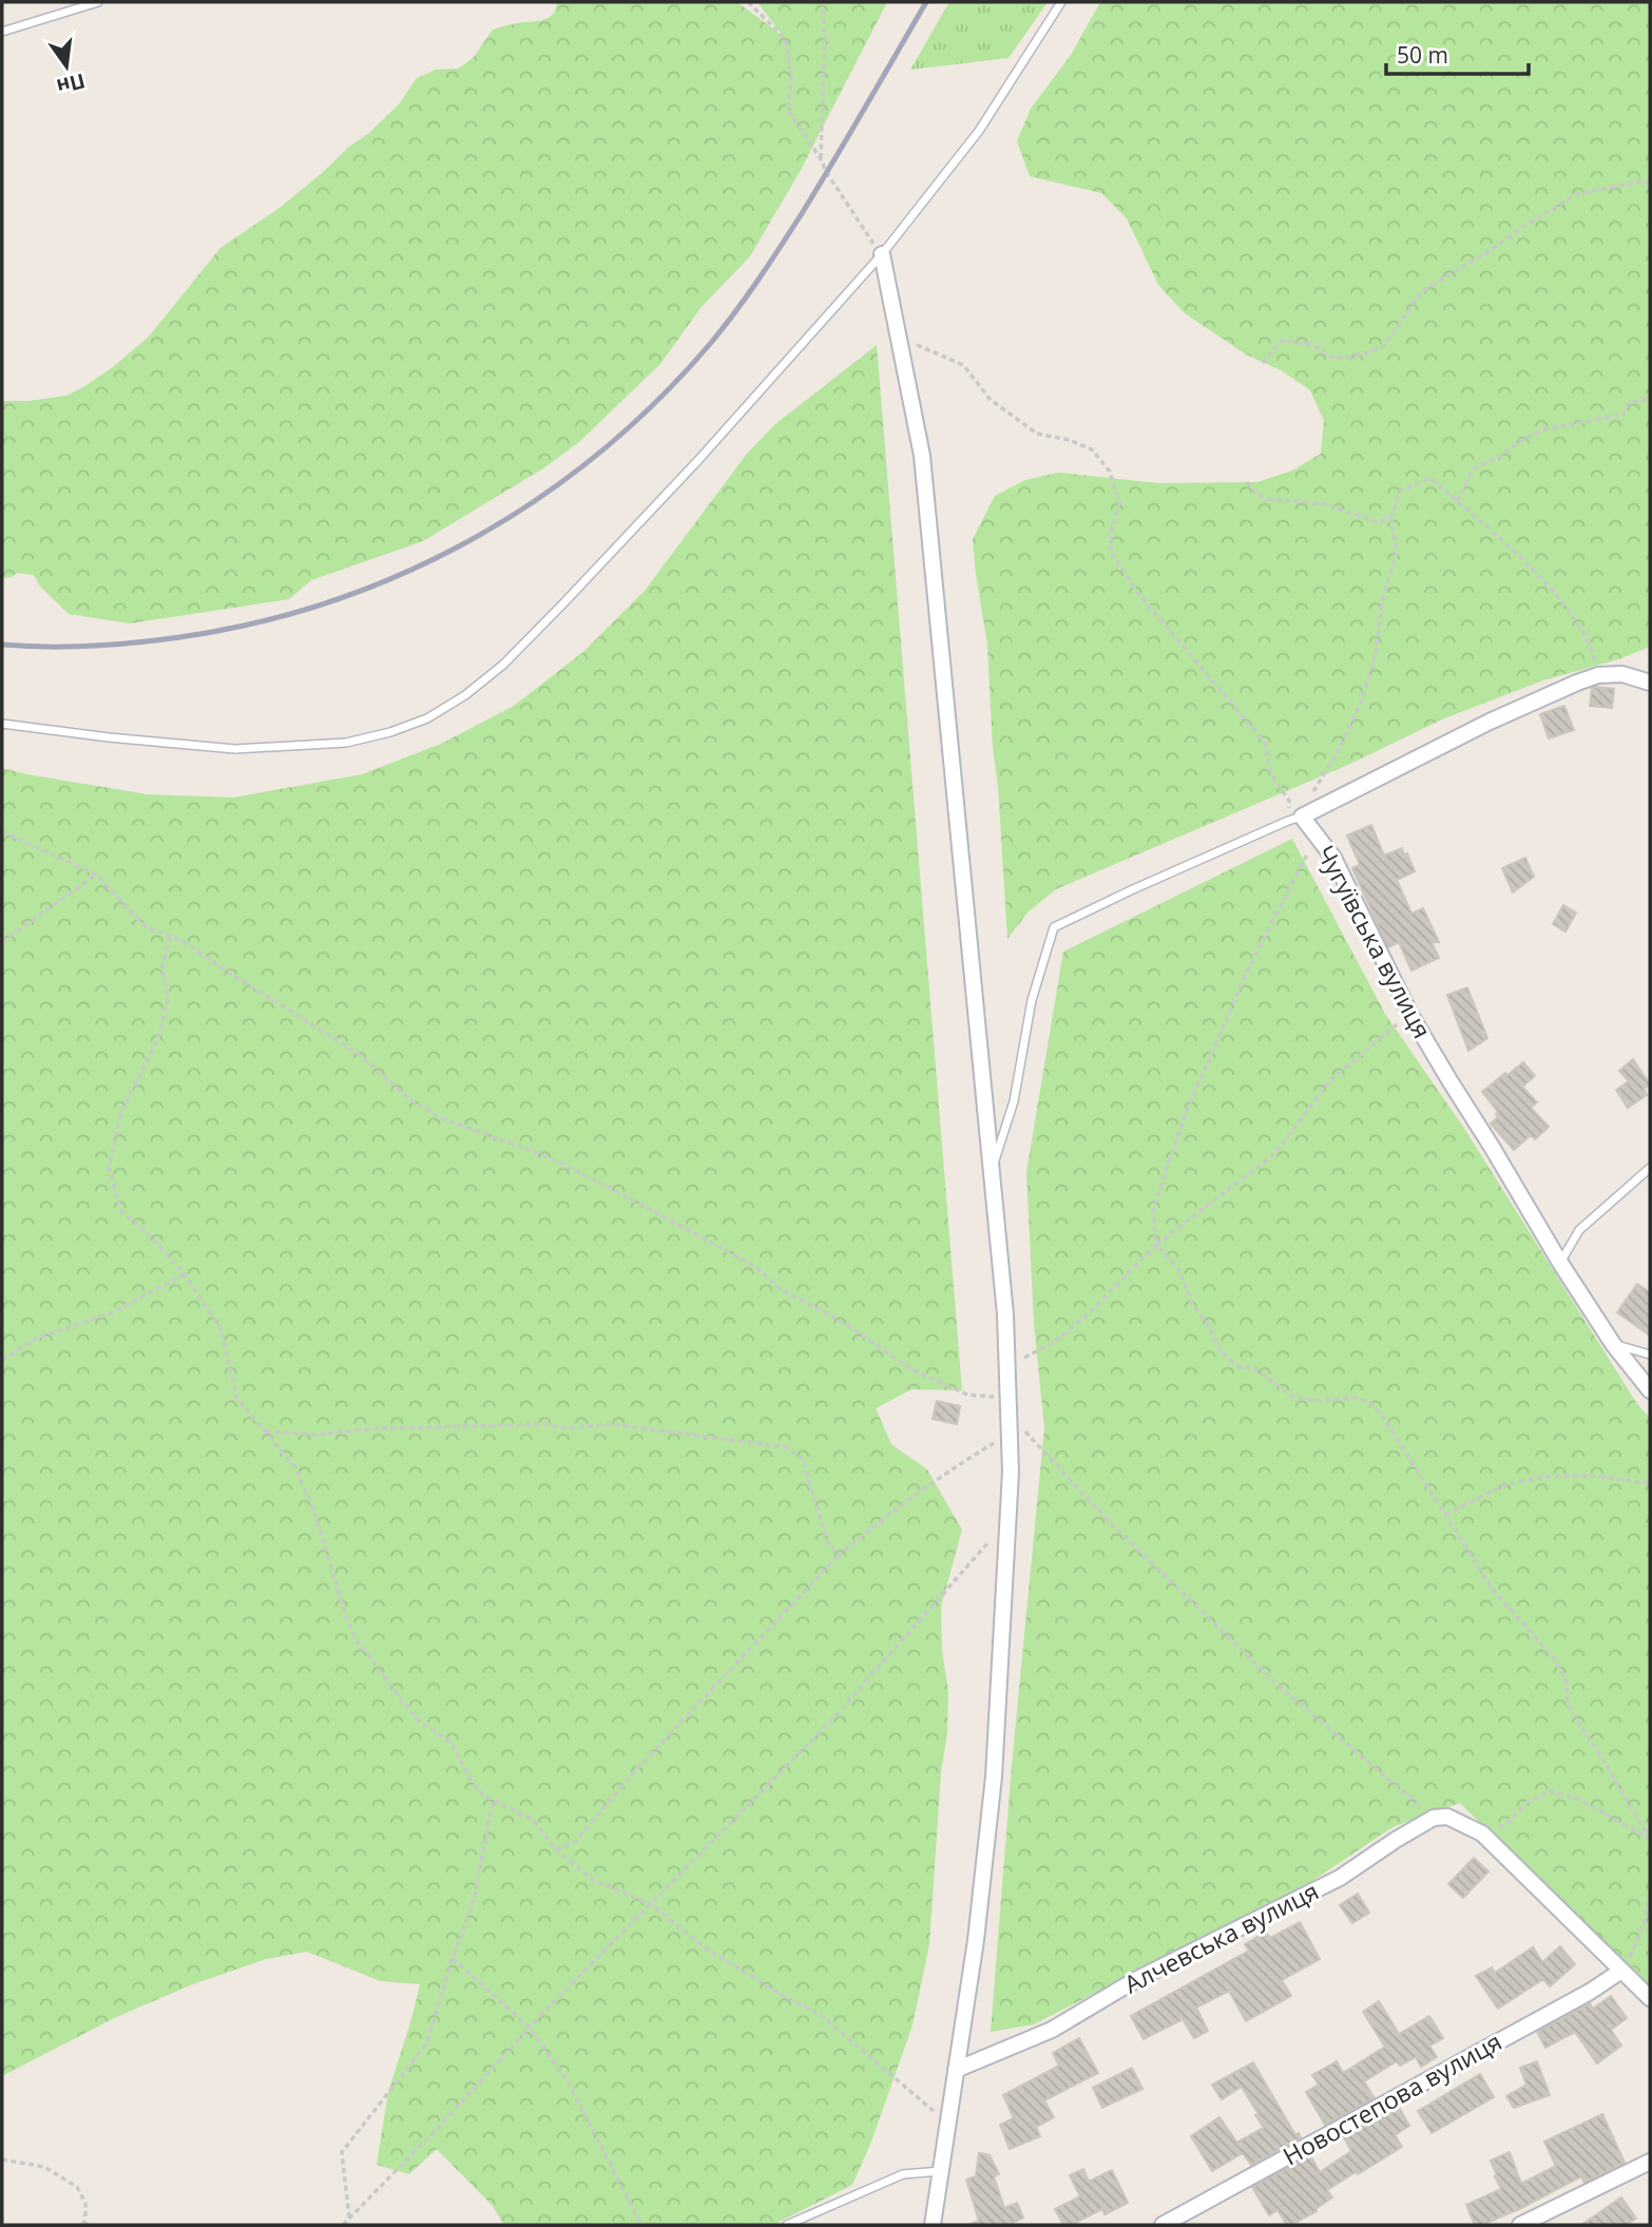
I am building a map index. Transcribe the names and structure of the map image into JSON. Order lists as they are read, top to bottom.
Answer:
{
  "streets": {
    "street": ["Чугуївська вулиця", "Алчевська вулиця", "Новостепова вулиця"]
  },
  "scale_bar": "50 m",
  "north": "bottom"
}
